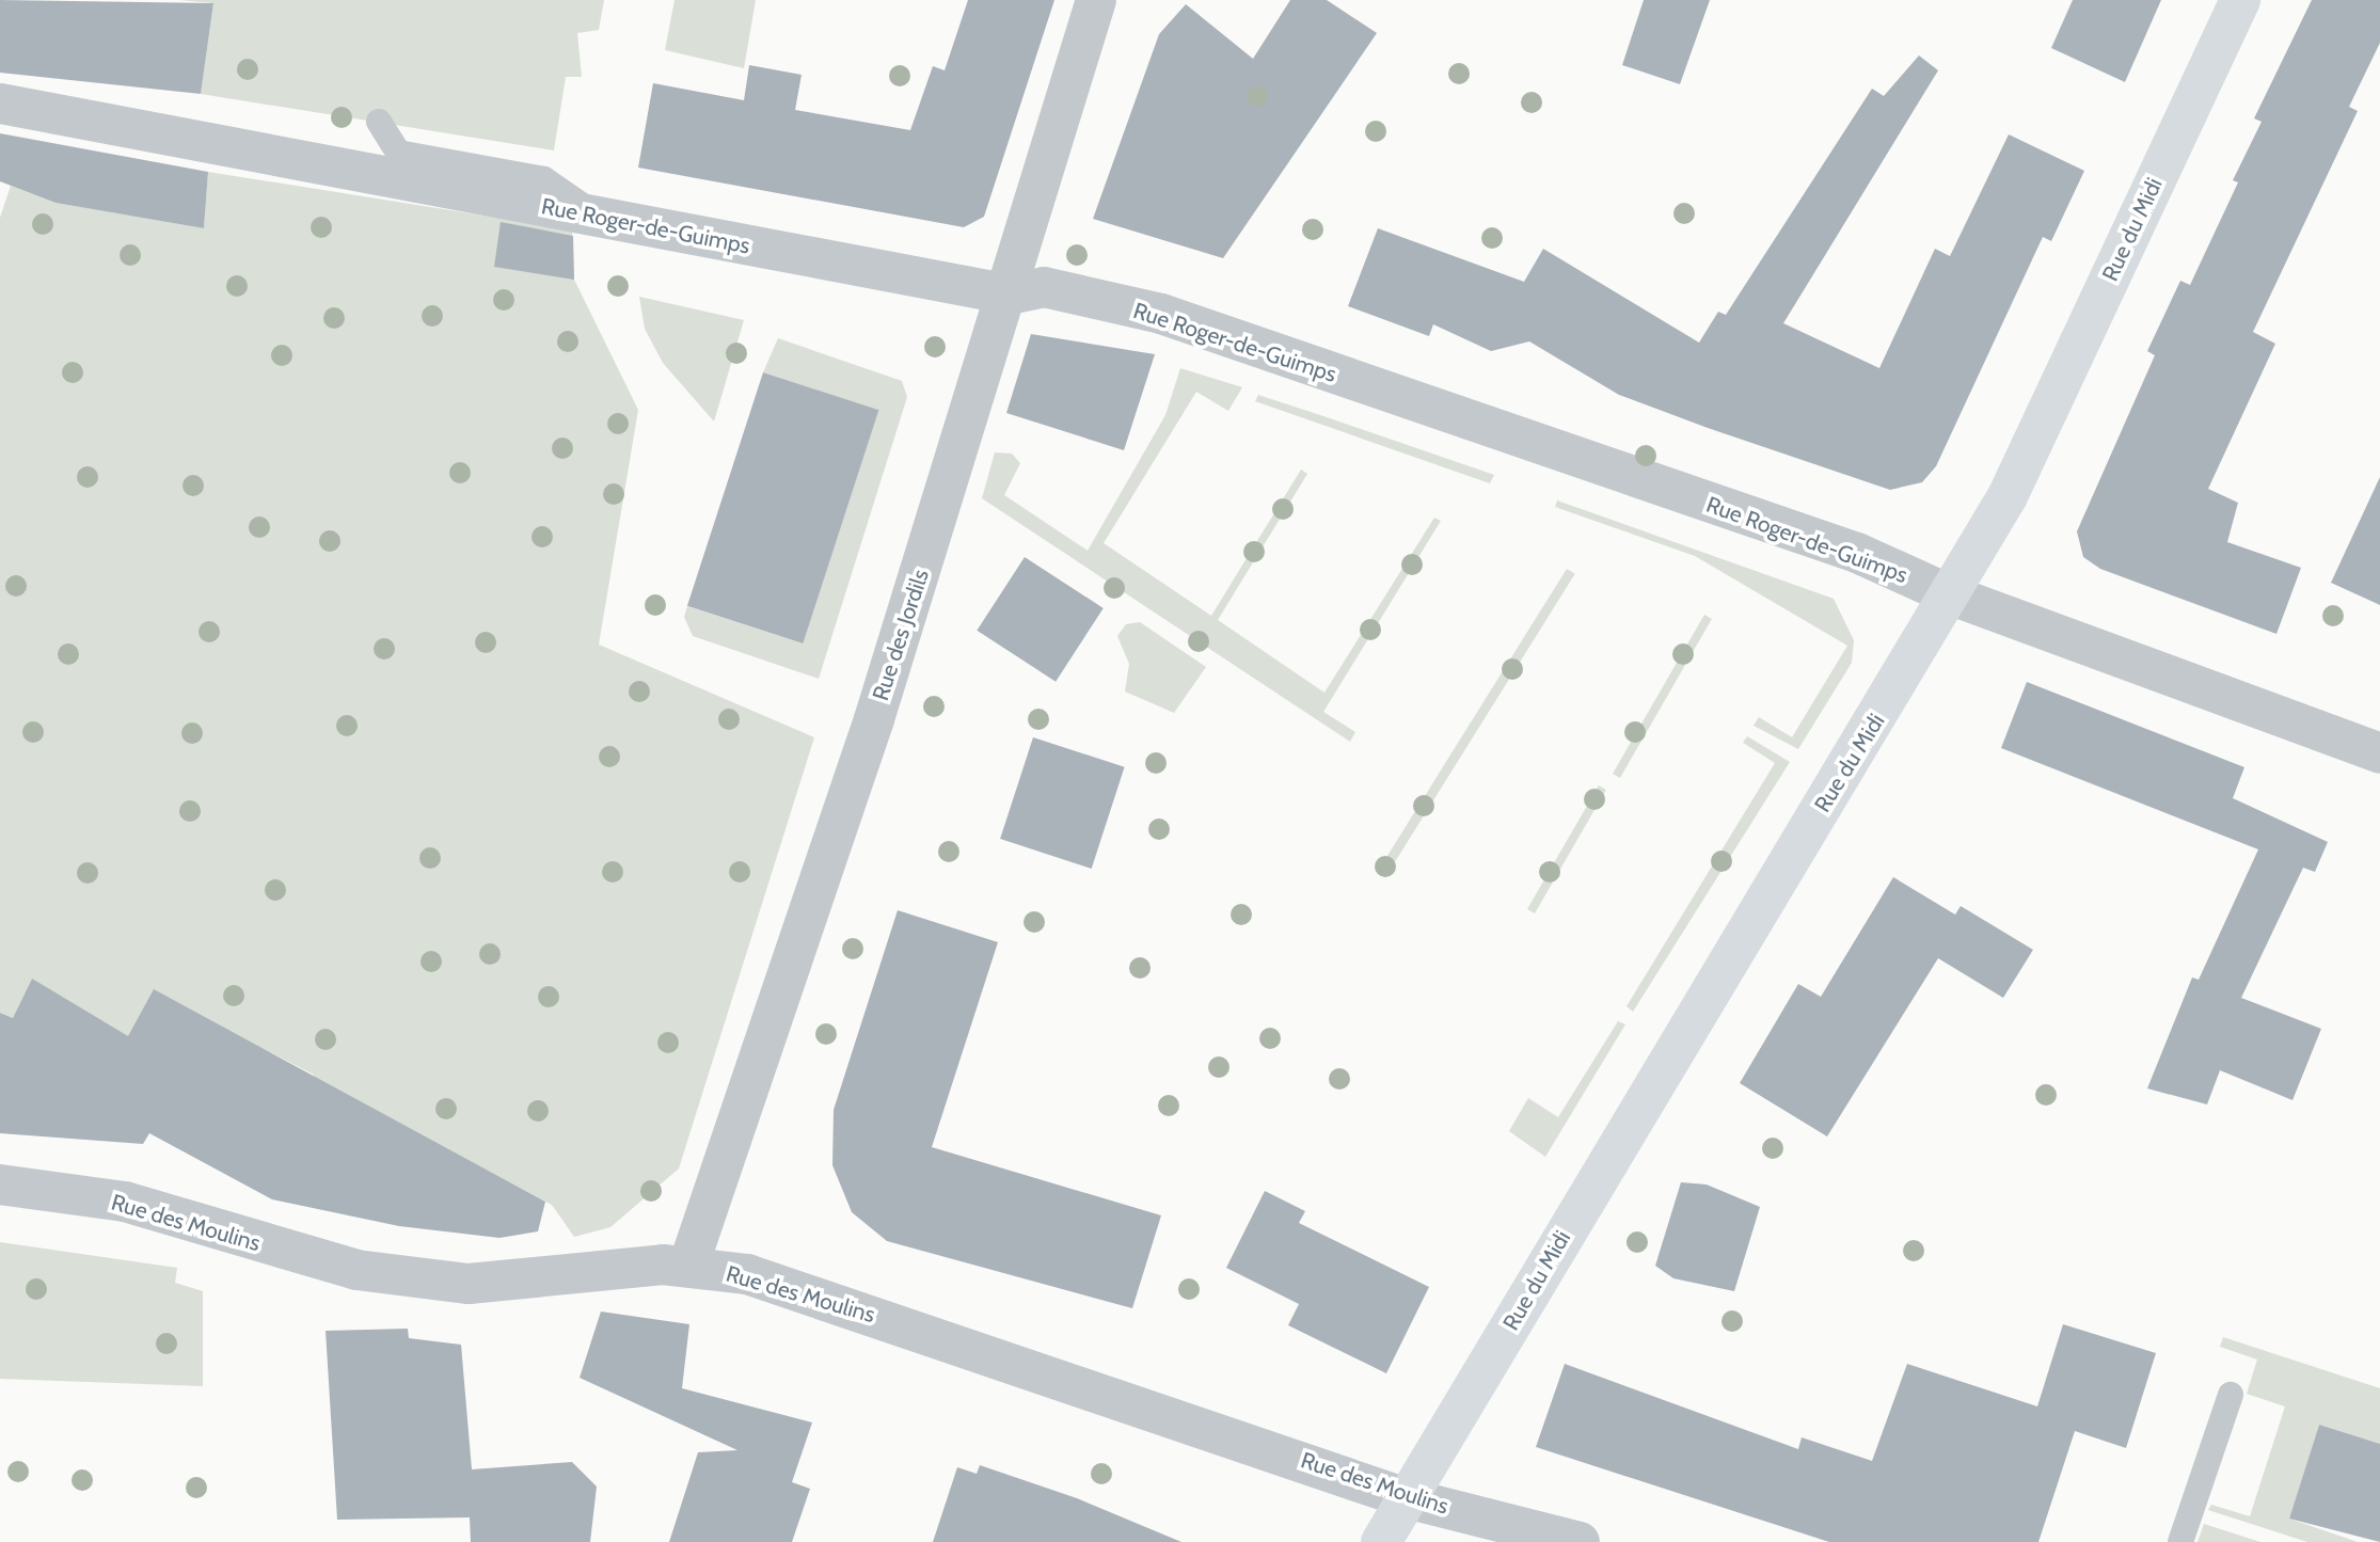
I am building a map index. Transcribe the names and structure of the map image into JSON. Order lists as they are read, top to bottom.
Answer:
{
  "streets": {
    "main road": ["Rue du Midi"],
    "street": ["Rue Roger-de-Guimps", "Rue des Jordils", "Rue des Moulins"]
  },
  "crossings": [
    ["Rue Roger-de-Guimps", "Rue du Midi"],
    ["Rue Roger-de-Guimps", "Rue des Jordils"],
    ["Rue du Midi", "Rue des Moulins"],
    ["Rue des Jordils", "Rue des Moulins"]
  ]
}
